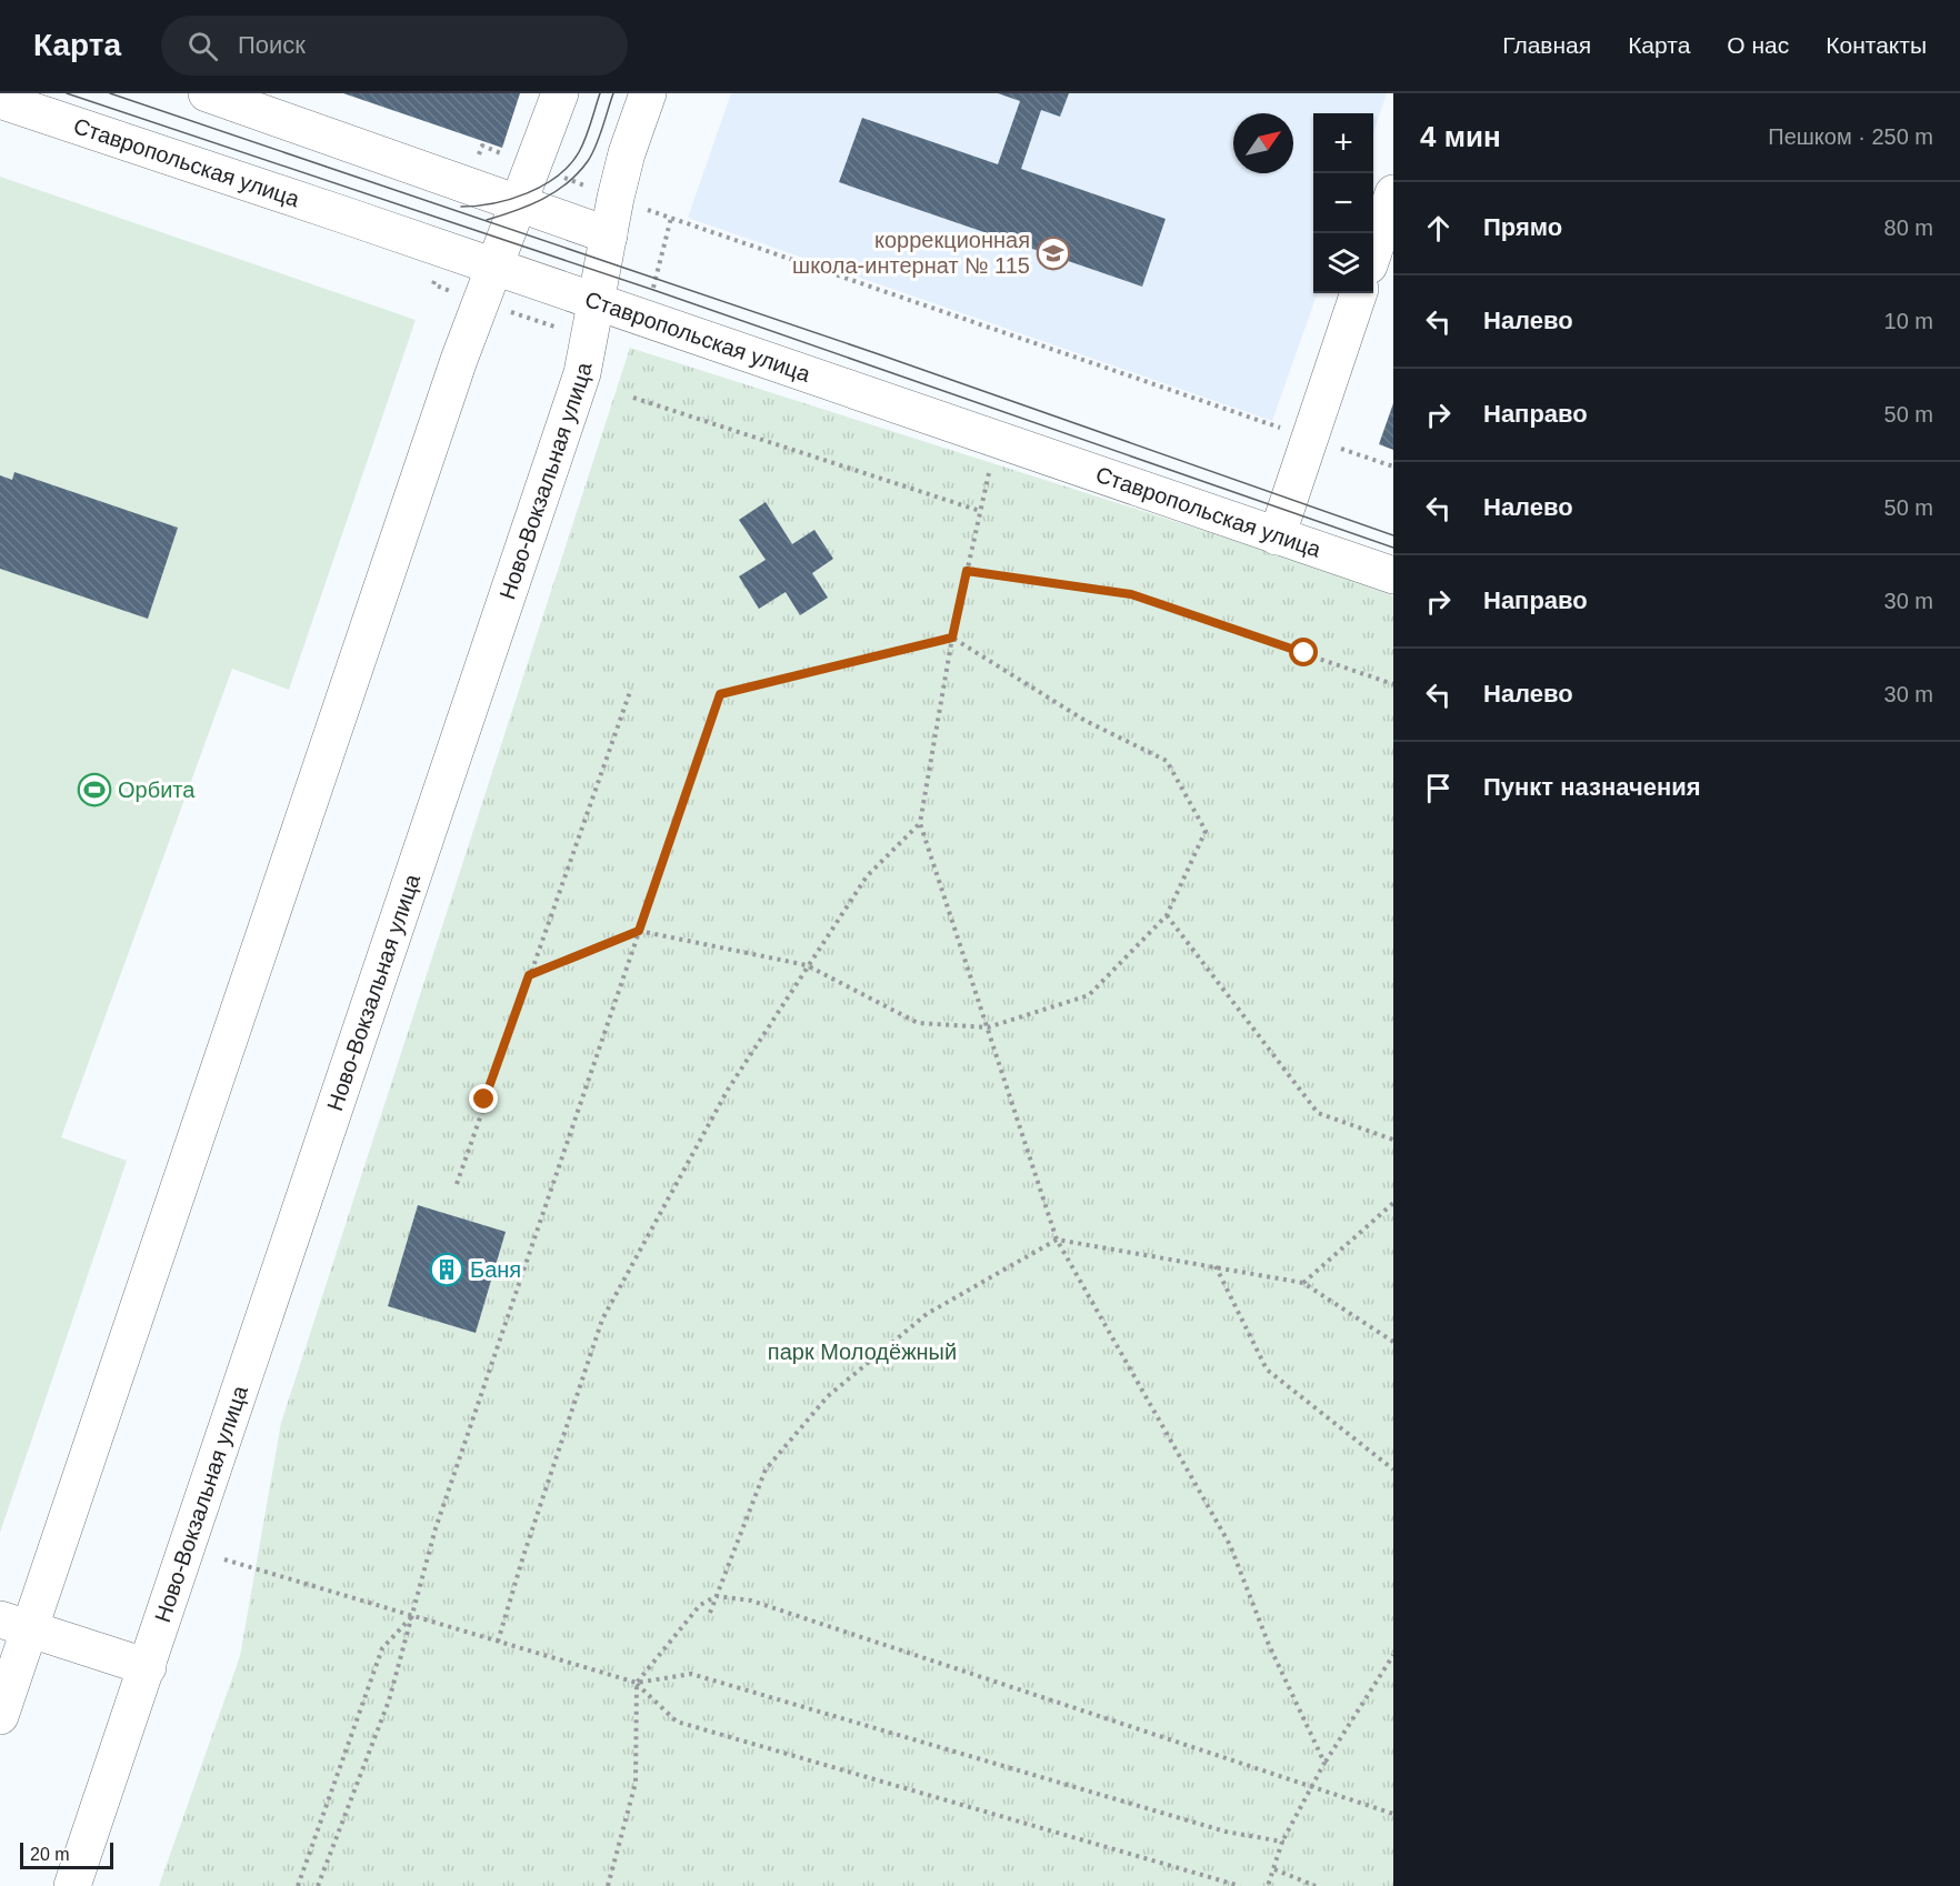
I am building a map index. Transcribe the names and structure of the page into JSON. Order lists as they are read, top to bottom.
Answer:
{
  "streets": {
    "main road": ["Ставропольская улица", "Ново-Вокзальная улица"]
  },
  "crossings": [
    ["Ставропольская улица", "Ново-Вокзальная улица"]
  ],
  "parks": ["парк Молодёжный"],
  "places": {
    "school or university": ["коррекционная школа-интернат № 115"],
    "sports": ["Орбита"],
    "building": ["Баня"]
  },
  "scale_bar": "20 m",
  "north": "top right",
  "page": {
    "header": "Карта",
    "search": "Поиск",
    "nav": [
      "Главная",
      "Карта",
      "О нас",
      "Контакты"
    ],
    "heading": ["4 мин", "Пешком · 250 m"],
    "map_buttons": ["+", "−"],
    "list": [
      ["Прямо", "80 m"],
      ["Налево", "10 m"],
      ["Направо", "50 m"],
      ["Налево", "50 m"],
      ["Направо", "30 m"],
      ["Налево", "30 m"],
      "Пункт назначения"
    ],
    "scale": "20 m"
  }
}
